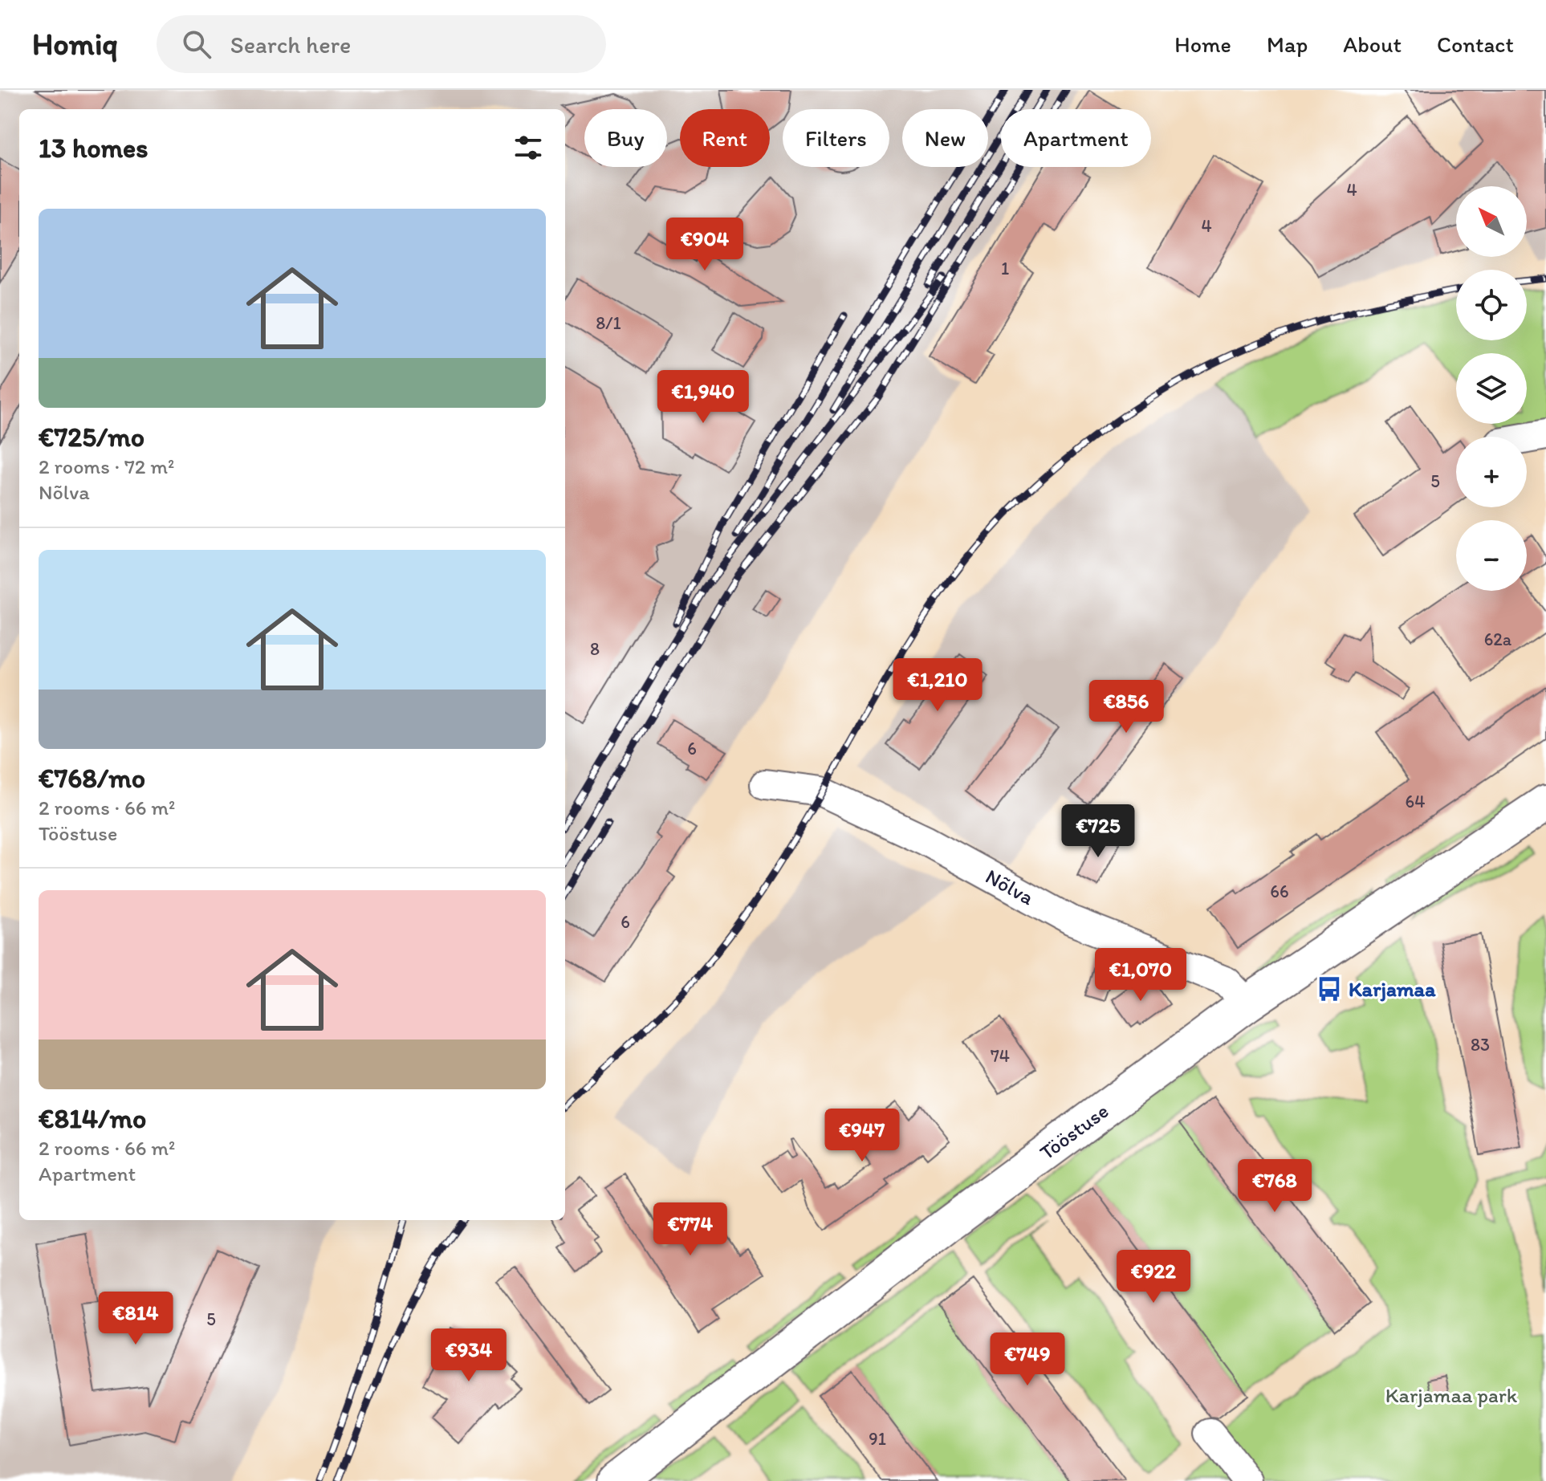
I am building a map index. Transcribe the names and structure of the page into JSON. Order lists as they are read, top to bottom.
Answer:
{
  "streets": {
    "street": ["Nõlva", "Tööstuse"]
  },
  "crossings": [
    ["Nõlva", "Tööstuse"]
  ],
  "parks": ["Karjamaa park"],
  "places": {
    "bus stop": ["Karjamaa"]
  },
  "house_numbers": [
    "4",
    "4",
    "1",
    "8/1",
    "5",
    "62a",
    "8",
    "6",
    "64",
    "66",
    "6",
    "83",
    "74",
    "5",
    "91"
  ],
  "north": "top left",
  "page": {
    "header": "Homiq",
    "search": "Search here",
    "nav": [
      "Home",
      "Map",
      "About",
      "Contact"
    ],
    "chip": [
      "Buy",
      "Rent",
      "Filters",
      "New",
      "Apartment"
    ],
    "heading": "13 homes",
    "map_buttons": ["+", "−"],
    "list": [
      {
        "name": "€725/mo",
        "note": "2 rooms · 72 m² · Nõlva"
      },
      {
        "name": "€768/mo",
        "note": "2 rooms · 66 m² · Tööstuse"
      },
      {
        "name": "€814/mo",
        "note": "2 rooms · 66 m² · Apartment"
      }
    ],
    "price": [
      "€904",
      "€1,940",
      "€1,210",
      "€856",
      "€725",
      "€1,070",
      "€947",
      "€768",
      "€774",
      "€922",
      "€814",
      "€934",
      "€749"
    ]
  }
}
